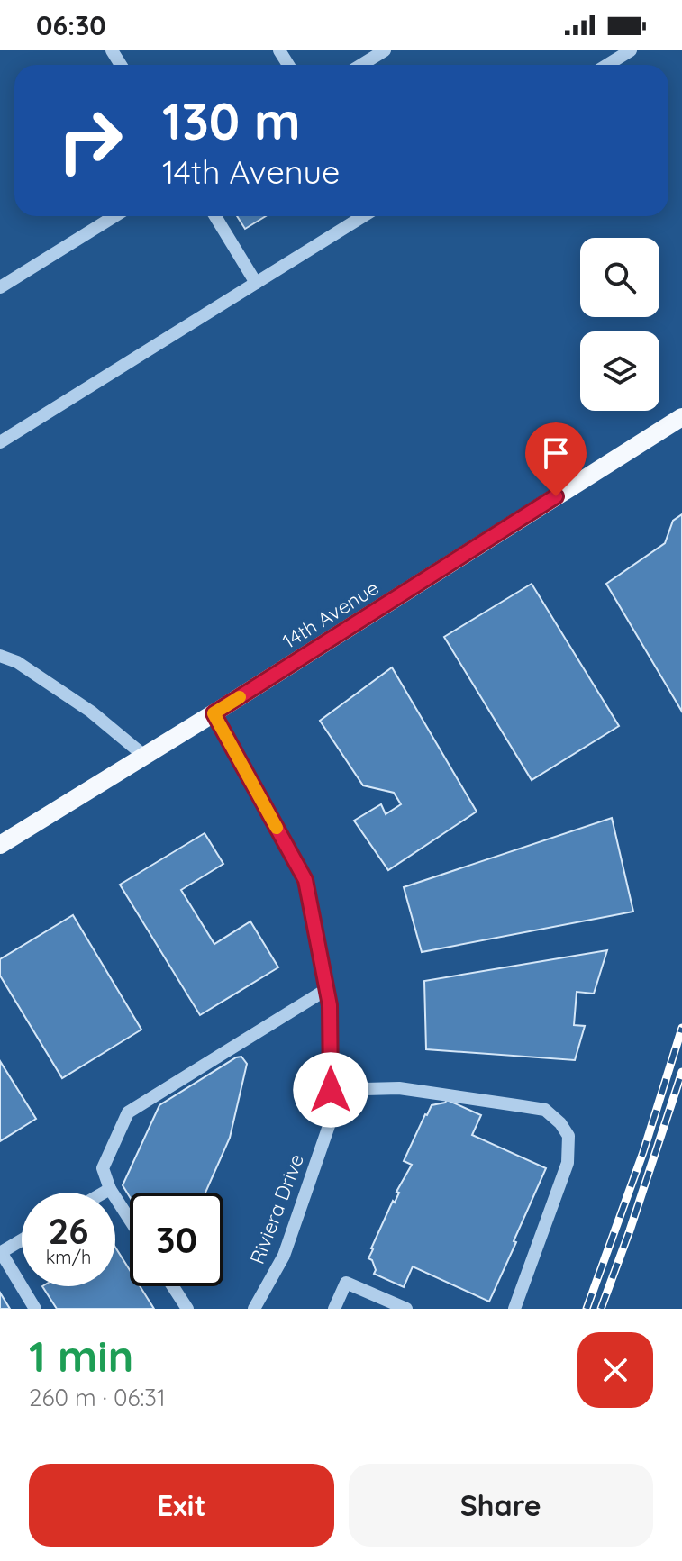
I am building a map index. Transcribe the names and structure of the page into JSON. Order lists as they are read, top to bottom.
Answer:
{
  "streets": {
    "main road": ["14th Avenue"],
    "street": ["Riviera Drive"]
  },
  "crossings": [
    ["14th Avenue", "Riviera Drive"]
  ],
  "page": {
    "status": "06:30",
    "turn": ["130 m", "14th Avenue"],
    "speed": "26 km/h",
    "limit": "30",
    "heading": ["1 min", "260 m · 06:31"],
    "buttons": ["Exit", "Share"]
  }
}
